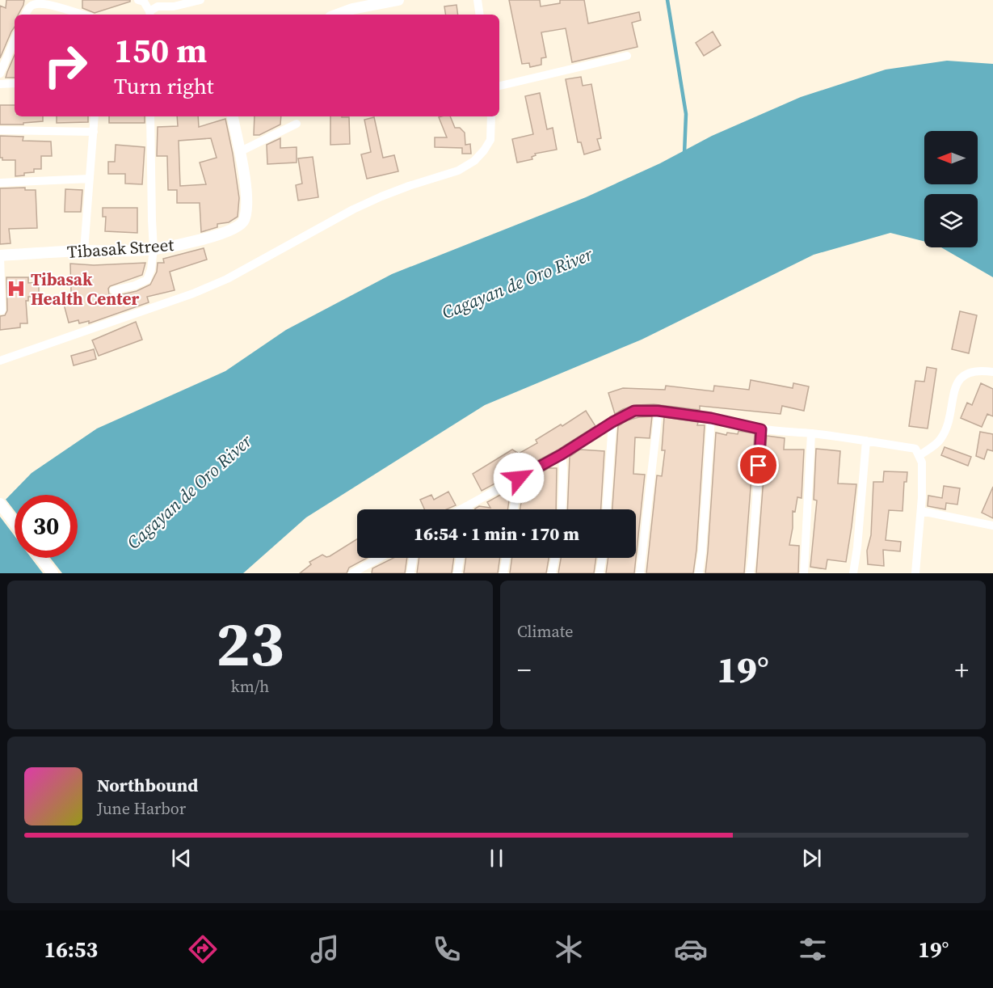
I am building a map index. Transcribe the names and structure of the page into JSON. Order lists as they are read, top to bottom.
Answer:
{
  "streets": {
    "street": ["Tibasak Street"]
  },
  "water": ["Cagayan de Oro River"],
  "places": {
    "hospital": ["Tibasak Health Center"]
  },
  "north": "left",
  "page": {
    "turn": ["150 m", "Turn right"],
    "limit": "30",
    "trip": "16:54 · 1 min · 170 m",
    "tile": [
      ["23", "km/h"],
      "Climate"
    ],
    "heat": ["−", "19°", "+"],
    "song": ["Northbound", "June Harbor"],
    "tabs": ["16:53", "19°"]
  }
}
